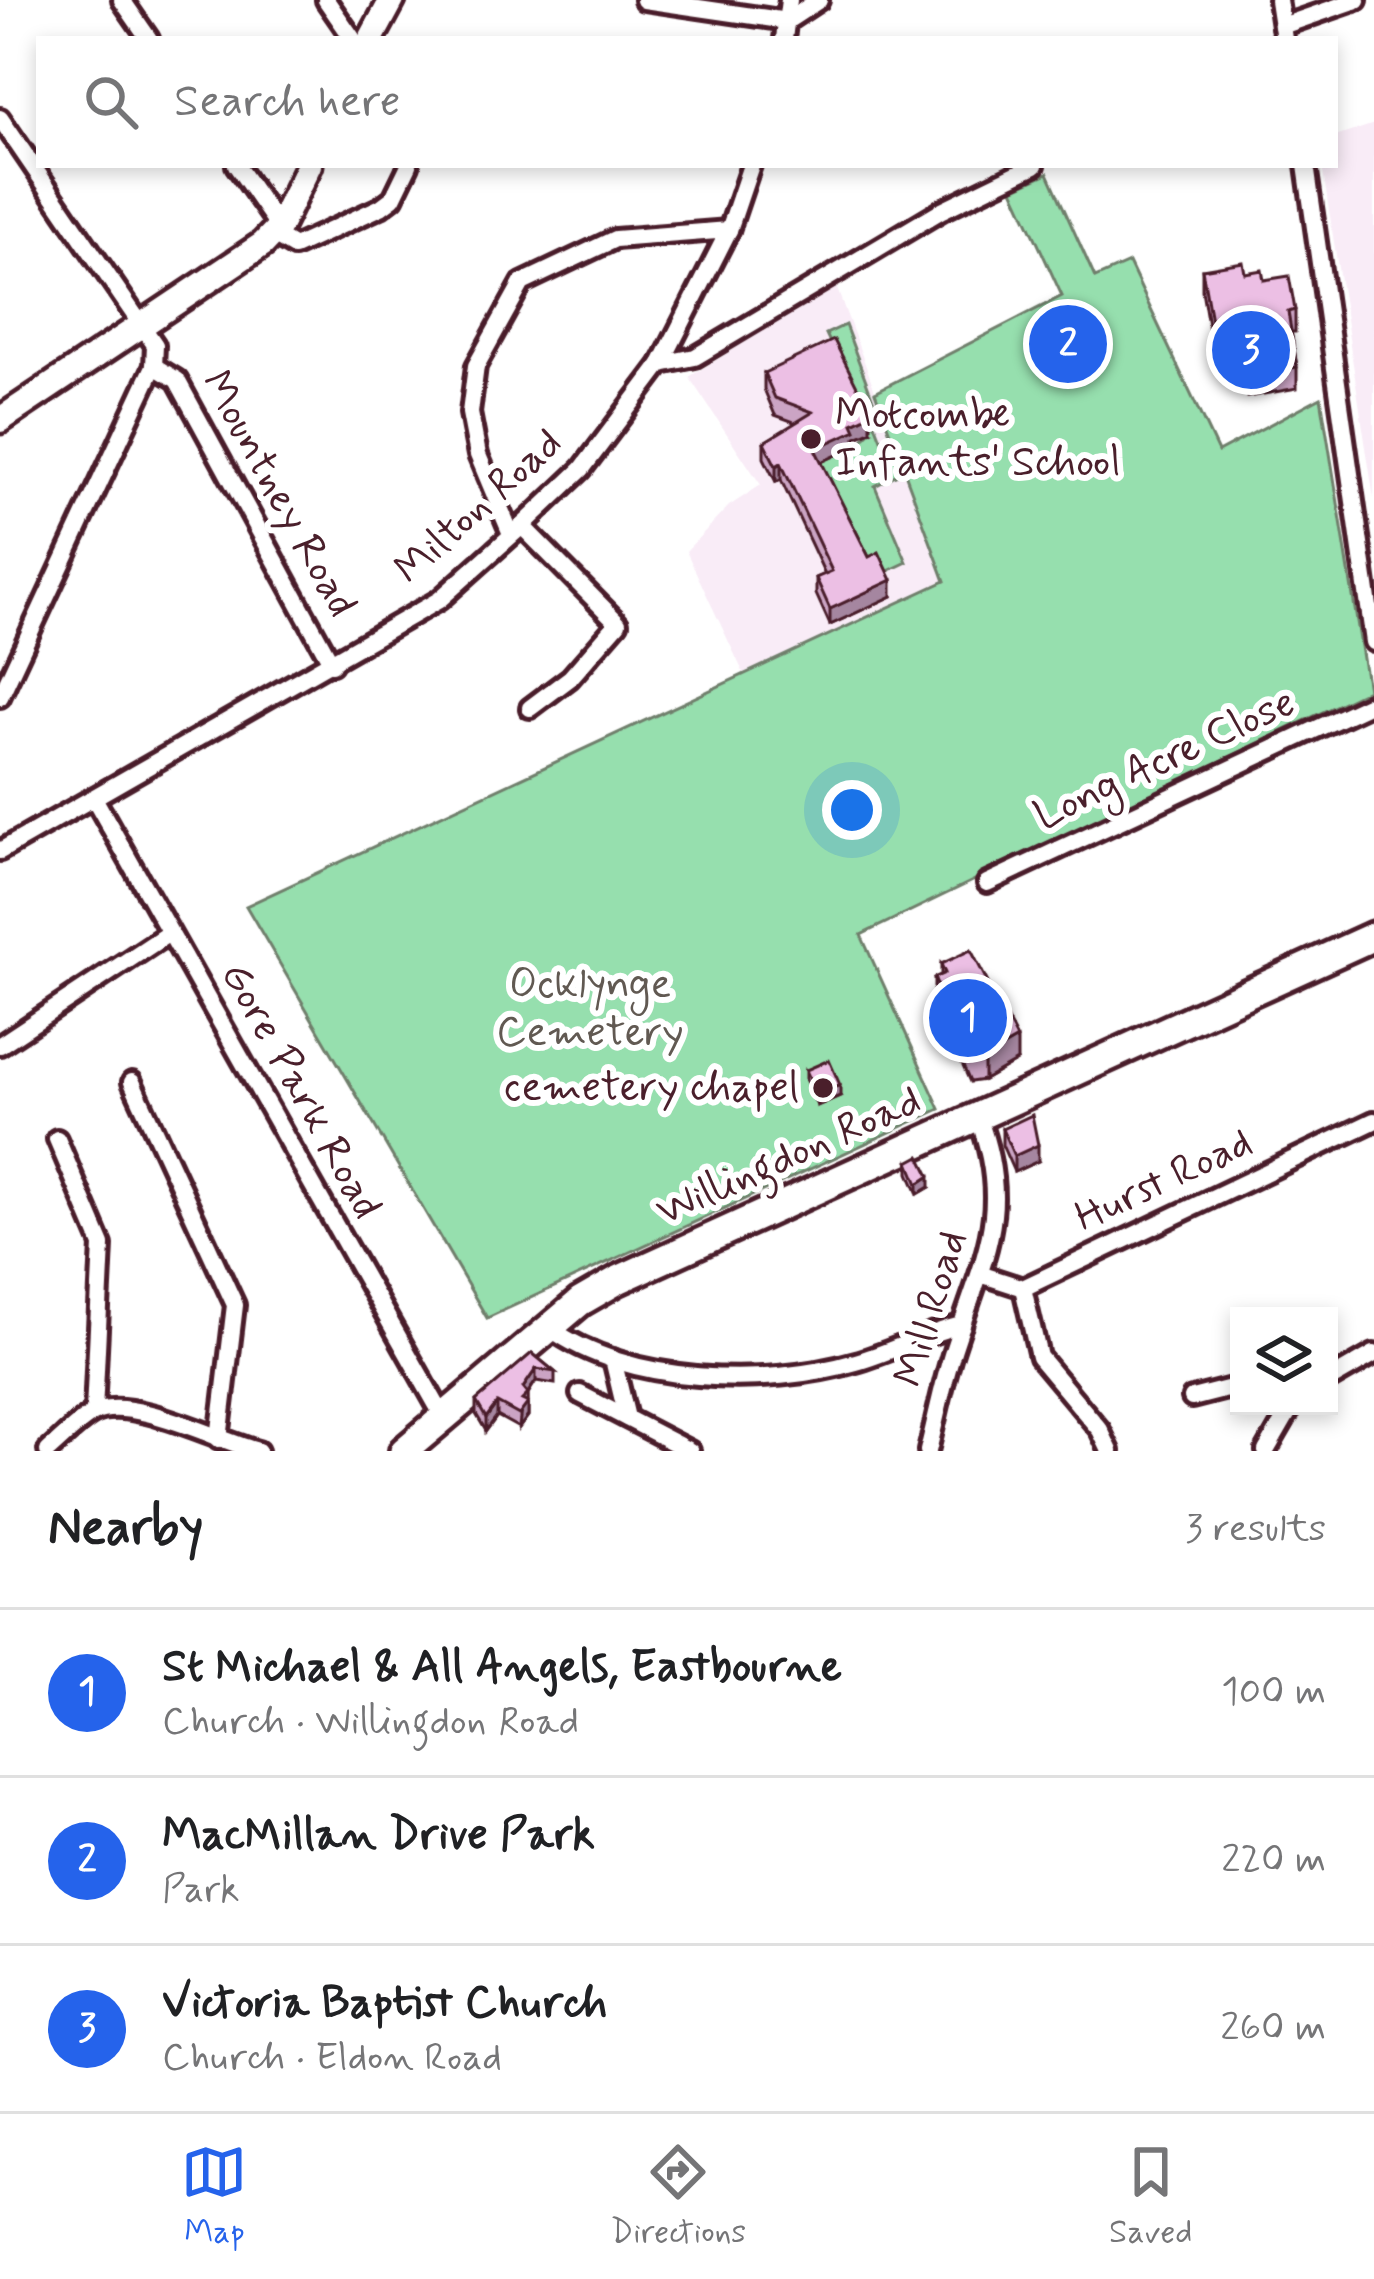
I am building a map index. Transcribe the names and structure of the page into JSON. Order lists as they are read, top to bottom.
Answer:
{
  "streets": {
    "main road": ["Willingdon Road"],
    "street": [
      "Mountney Road",
      "Milton Road",
      "Long Acre Close",
      "Gore Park Road",
      "Hurst Road",
      "Mill Road"
    ]
  },
  "crossings": [
    ["Mountney Road", "Milton Road"],
    ["Milton Road", "Gore Park Road"],
    ["Gore Park Road", "Willingdon Road"],
    ["Willingdon Road", "Mill Road"]
  ],
  "parks": ["Ocklynge Cemetery"],
  "places": ["Motcombe Infants' School", "cemetery chapel"],
  "page": {
    "search": "Search here",
    "pins": ["2", "3", "1"],
    "heading": ["Nearby", "3 results"],
    "list": [
      {
        "mark": "1",
        "name": "St Michael & All Angels, Eastbourne",
        "note": "Church · Willingdon Road",
        "value": "100 m"
      },
      {
        "mark": "2",
        "name": "MacMillan Drive Park",
        "note": "Park",
        "value": "220 m"
      },
      {
        "mark": "3",
        "name": "Victoria Baptist Church",
        "note": "Church · Eldon Road",
        "value": "260 m"
      }
    ],
    "nav": ["Map", "Directions", "Saved"]
  }
}
